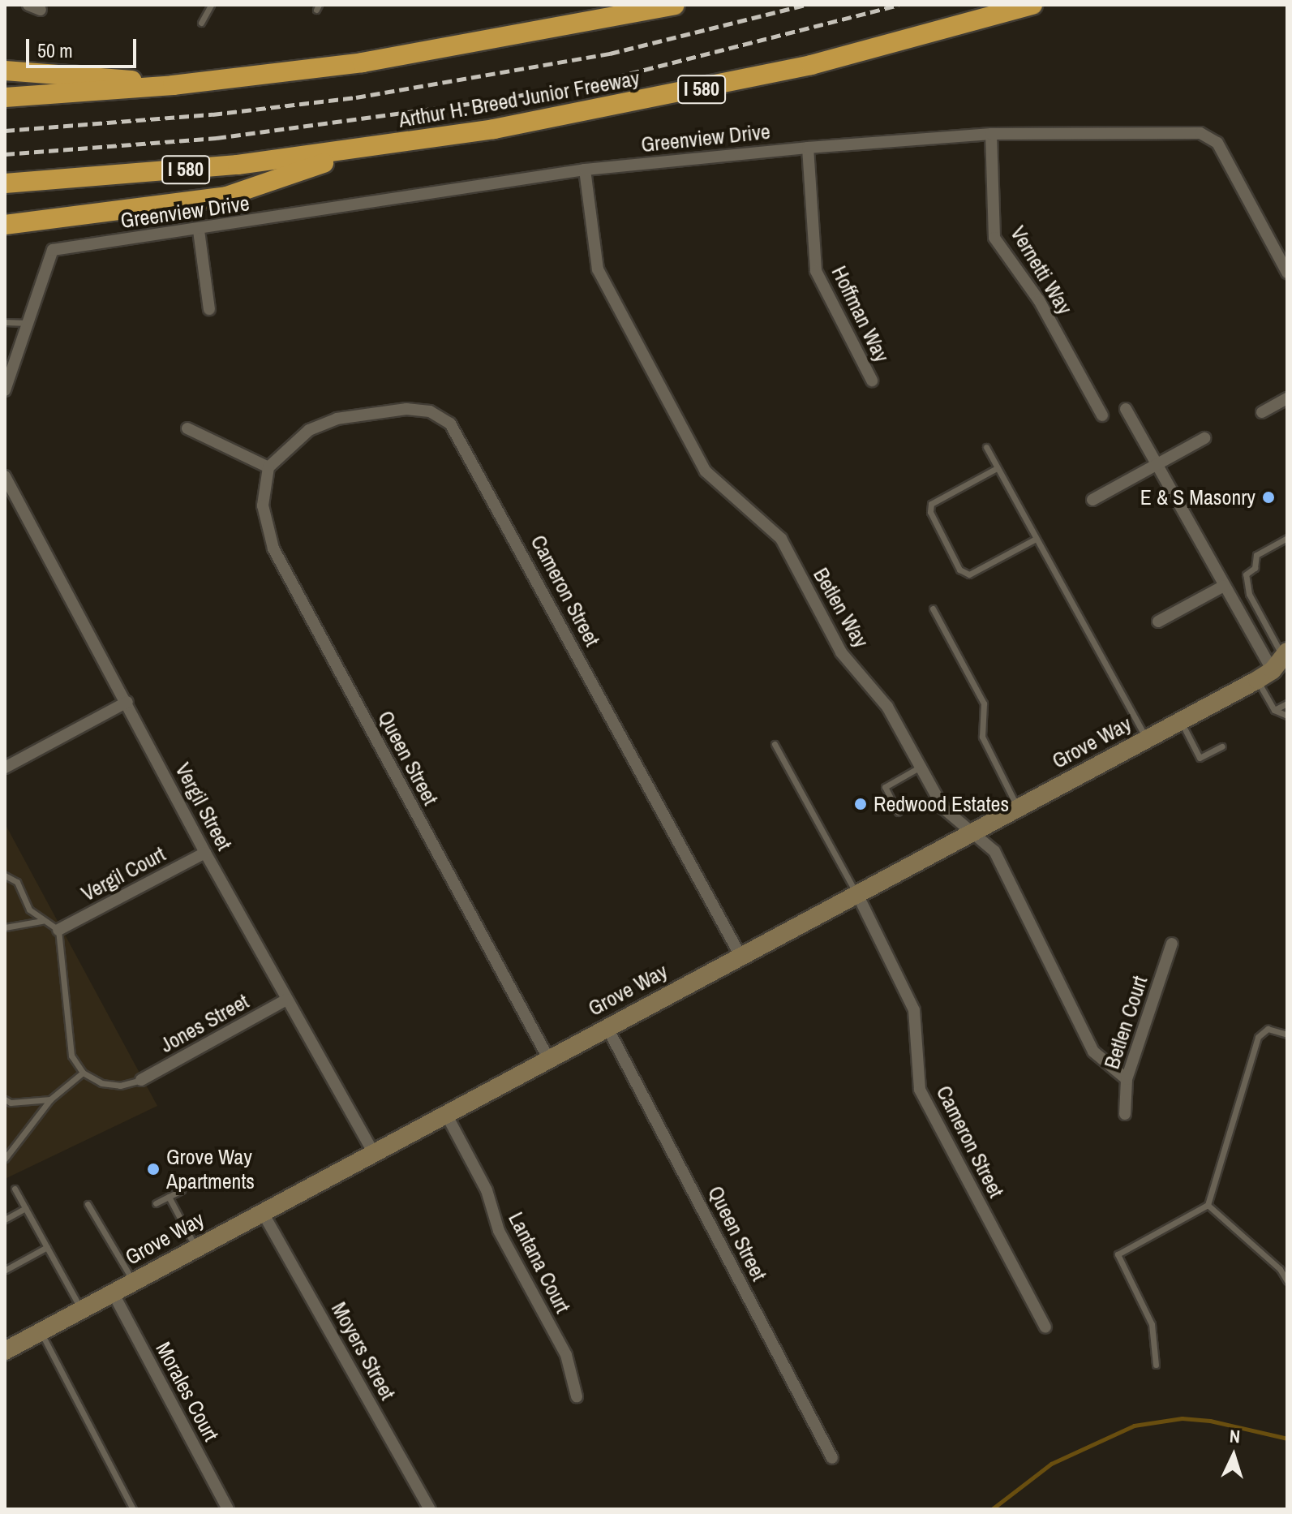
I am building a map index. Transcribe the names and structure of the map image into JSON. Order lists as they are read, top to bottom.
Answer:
{
  "streets": {
    "highway": ["I 580", "Arthur H. Breed Junior Freeway"],
    "main road": ["Grove Way"],
    "street": [
      "Greenview Drive",
      "Vernetti Way",
      "Hoffman Way",
      "Cameron Street",
      "Betlen Way",
      "Queen Street",
      "Vergil Street",
      "Vergil Court",
      "Betlen Court",
      "Jones Street",
      "Lantana Court",
      "Moyers Street",
      "Morales Court"
    ]
  },
  "crossings": [
    ["Greenview Drive", "Vernetti Way"],
    ["Greenview Drive", "Hoffman Way"],
    ["Greenview Drive", "Betlen Way"],
    ["Cameron Street", "Grove Way"],
    ["Cameron Street", "Queen Street"],
    ["Betlen Way", "Grove Way"],
    ["Betlen Way", "Betlen Court"],
    ["Grove Way", "Queen Street"],
    ["Grove Way", "Vergil Street"],
    ["Grove Way", "Lantana Court"],
    ["Grove Way", "Moyers Street"],
    ["Grove Way", "Morales Court"],
    ["Vergil Street", "Vergil Court"],
    ["Vergil Street", "Jones Street"]
  ],
  "places": ["E & S Masonry", "Redwood Estates", "Grove Way Apartments"],
  "scale_bar": "50 m",
  "north": "top"
}
